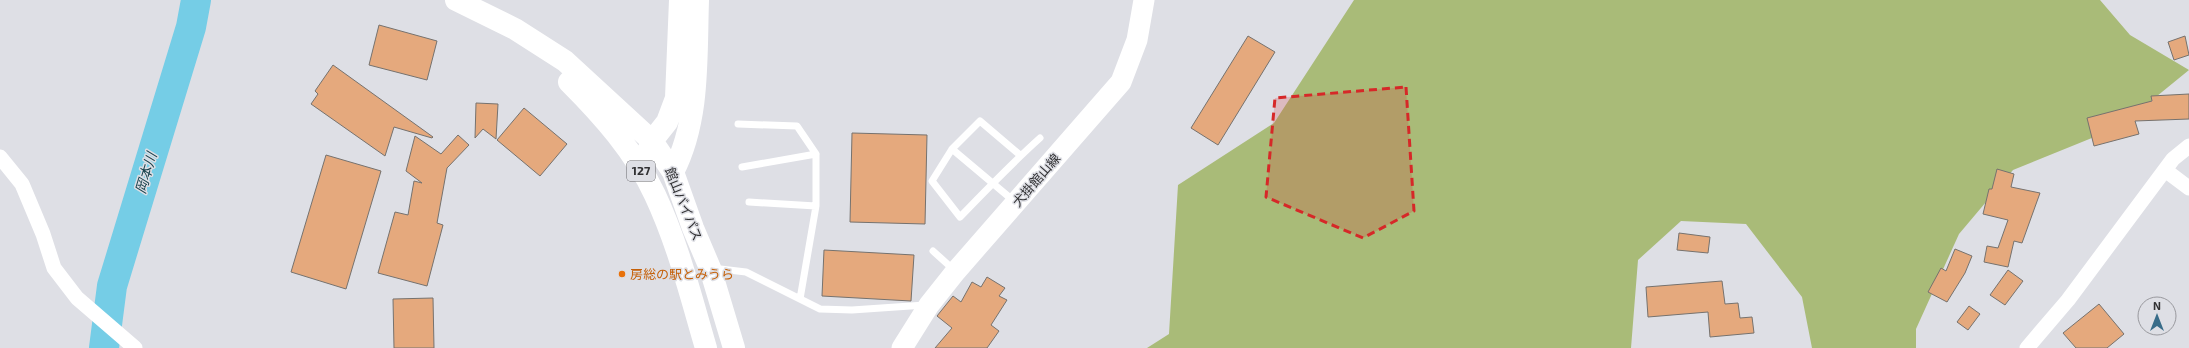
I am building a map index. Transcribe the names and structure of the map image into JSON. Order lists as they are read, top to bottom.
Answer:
{
  "streets": {
    "highway": ["127", "館山バイパス"],
    "main road": ["犬掛館山線"]
  },
  "water": ["岡本川"],
  "places": ["房総の駅とみうら"],
  "north": "top"
}
